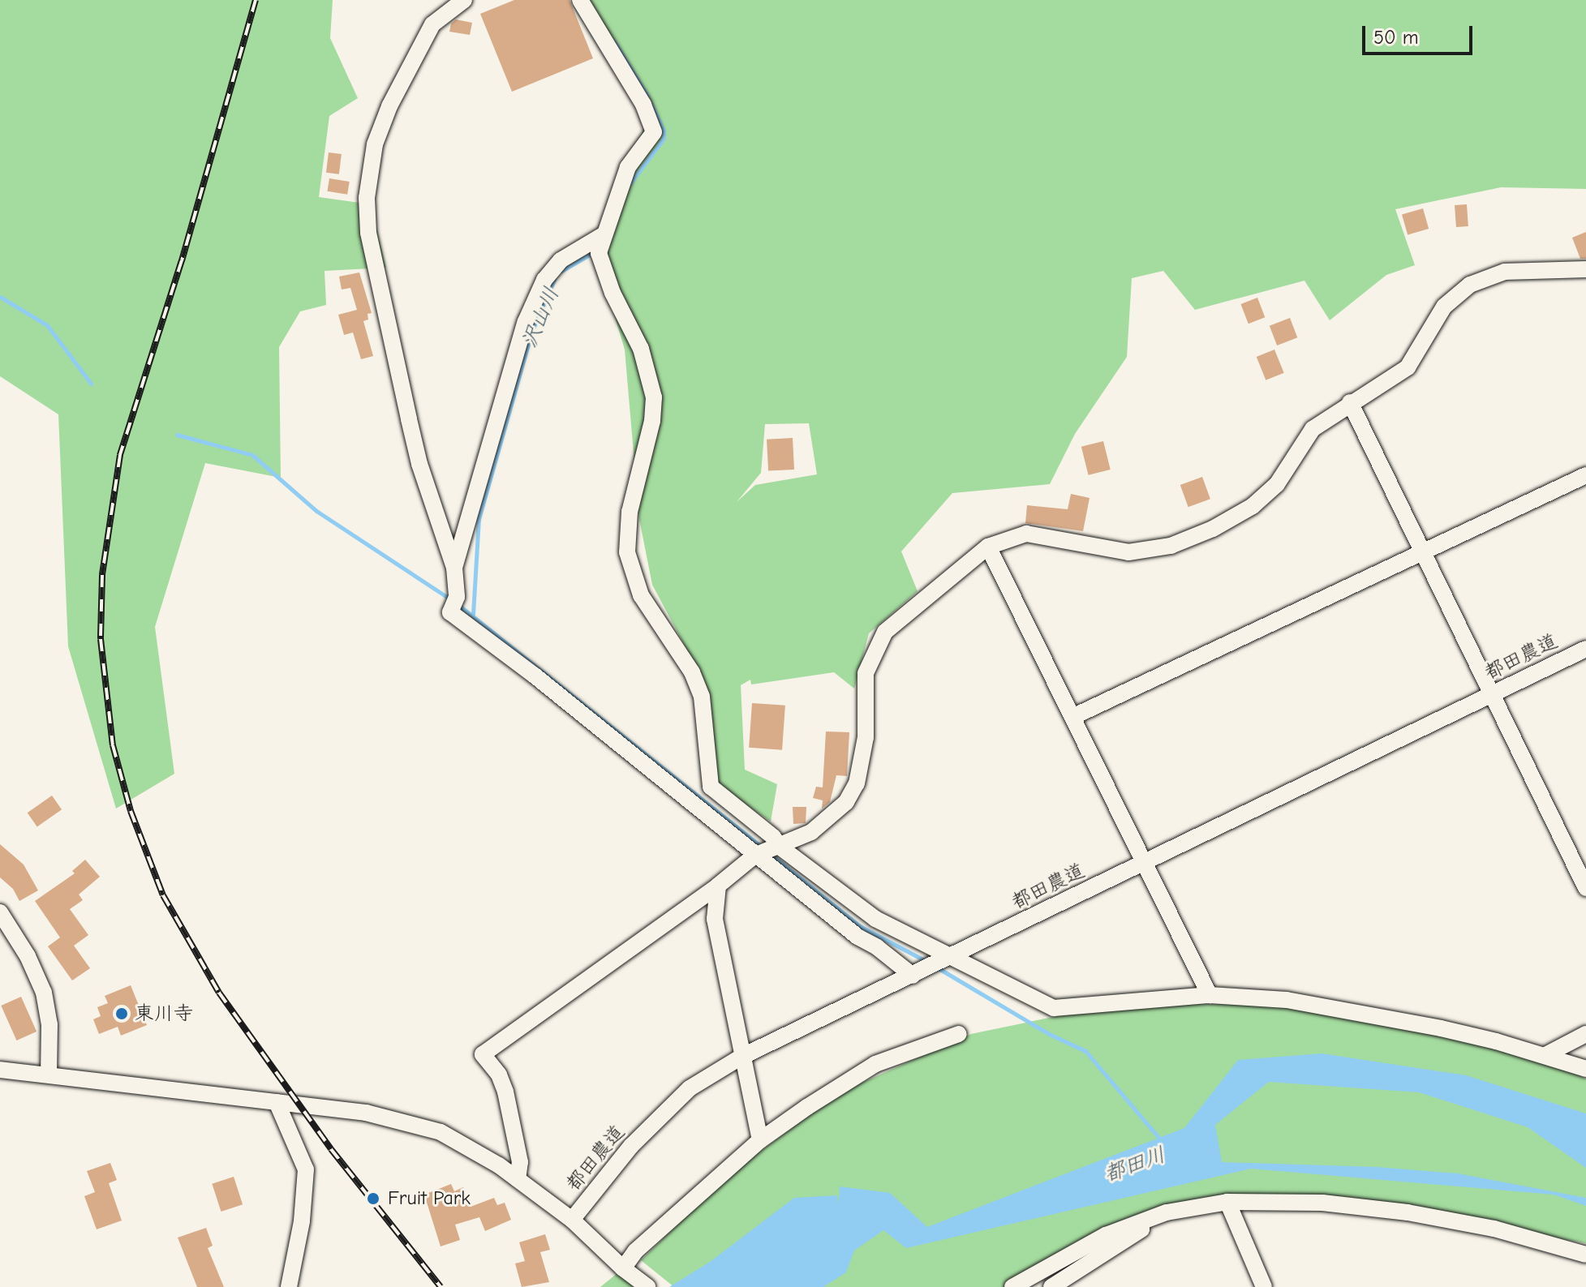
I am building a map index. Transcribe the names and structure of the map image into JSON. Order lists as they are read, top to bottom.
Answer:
{
  "streets": {
    "street": ["都田農道"]
  },
  "water": ["沢山川", "都田川"],
  "places": ["東川寺", "Fruit Park"],
  "scale_bar": "50 m"
}
